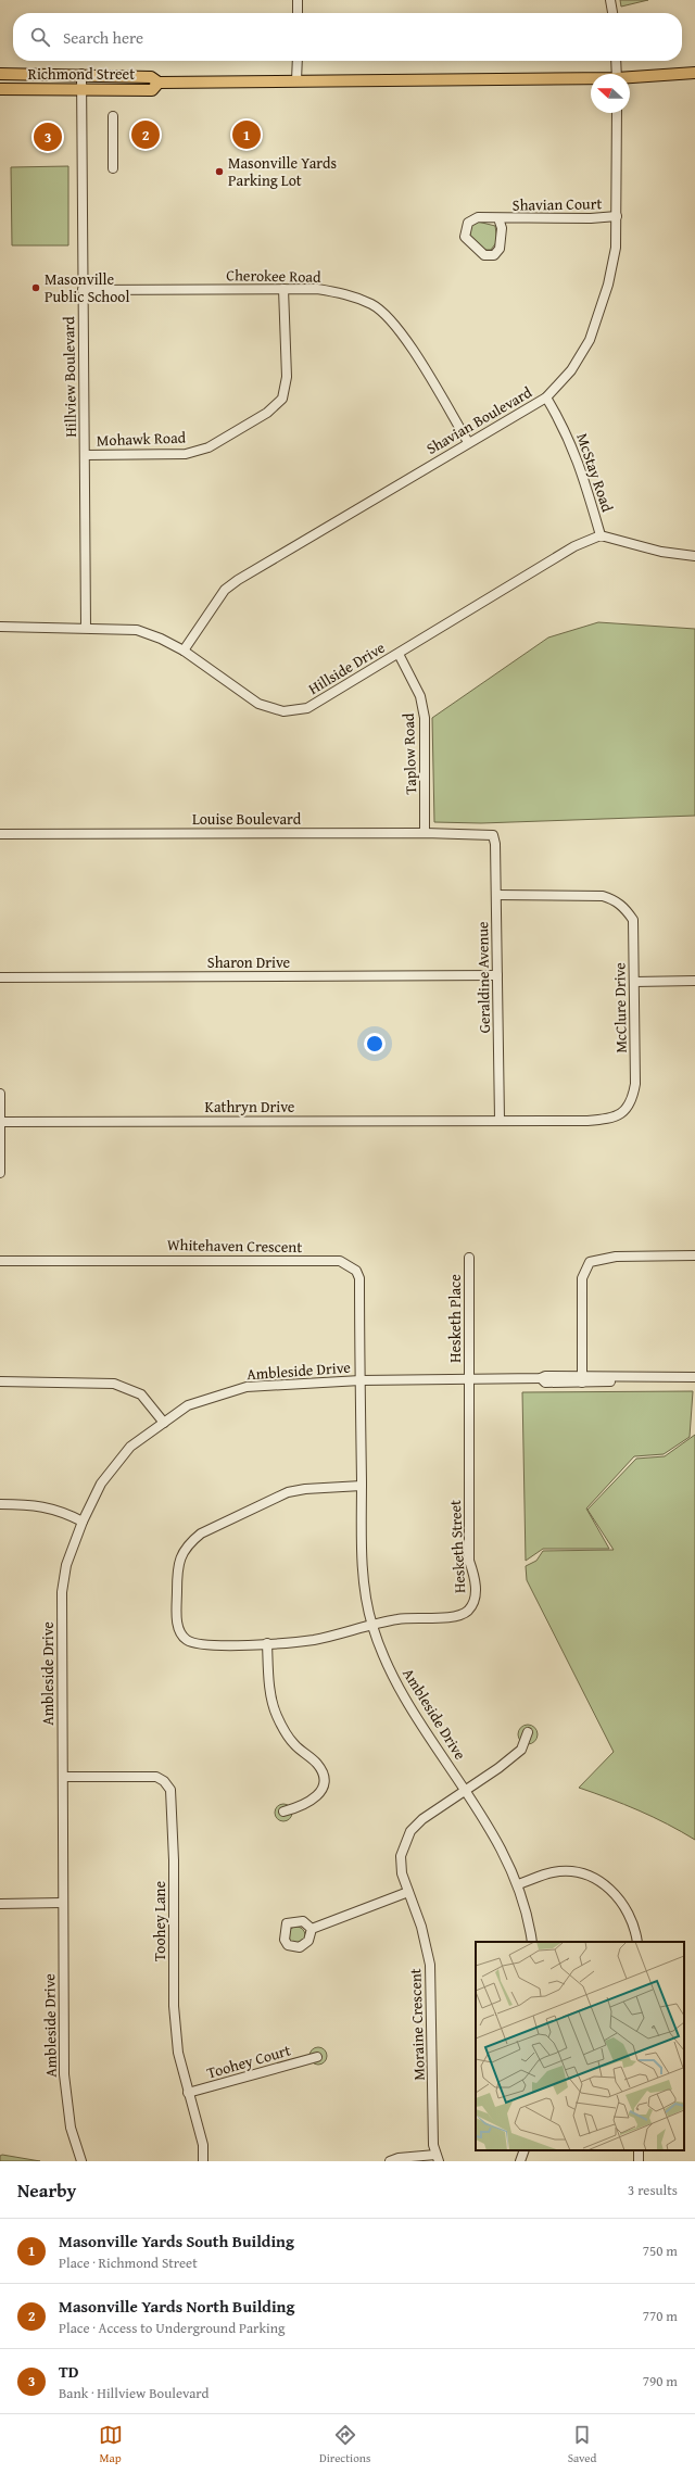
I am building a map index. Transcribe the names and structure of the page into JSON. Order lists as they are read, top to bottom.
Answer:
{
  "streets": {
    "main road": ["Richmond Street"],
    "street": [
      "Shavian Court",
      "Cherokee Road",
      "Hillview Boulevard",
      "Shavian Boulevard",
      "Mohawk Road",
      "McStay Road",
      "Hillside Drive",
      "Taplow Road",
      "Louise Boulevard",
      "Sharon Drive",
      "Geraldine Avenue",
      "McClure Drive",
      "Kathryn Drive",
      "Whitehaven Crescent",
      "Hesketh Place",
      "Ambleside Drive",
      "Hesketh Street",
      "Toohey Lane",
      "Moraine Crescent",
      "Toohey Court"
    ]
  },
  "crossings": [
    ["Richmond Street", "Hillview Boulevard"],
    ["Shavian Court", "Shavian Boulevard"],
    ["Cherokee Road", "Hillview Boulevard"],
    ["Cherokee Road", "Shavian Boulevard"],
    ["Cherokee Road", "Mohawk Road"],
    ["Hillview Boulevard", "Mohawk Road"],
    ["Hillview Boulevard", "Hillside Drive"],
    ["Shavian Boulevard", "McStay Road"],
    ["Shavian Boulevard", "Hillside Drive"],
    ["McStay Road", "Hillside Drive"],
    ["Hillside Drive", "Taplow Road"],
    ["Taplow Road", "Louise Boulevard"],
    ["Louise Boulevard", "Geraldine Avenue"],
    ["Sharon Drive", "Geraldine Avenue"],
    ["Geraldine Avenue", "McClure Drive"],
    ["Geraldine Avenue", "Kathryn Drive"],
    ["McClure Drive", "Kathryn Drive"],
    ["Whitehaven Crescent", "Ambleside Drive"],
    ["Hesketh Place", "Ambleside Drive"],
    ["Hesketh Place", "Hesketh Street"],
    ["Ambleside Drive", "Hesketh Street"],
    ["Ambleside Drive", "Toohey Lane"],
    ["Ambleside Drive", "Moraine Crescent"],
    ["Toohey Lane", "Toohey Court"]
  ],
  "places": ["Masonville Yards Parking Lot", "Masonville Public School"],
  "north": "left",
  "page": {
    "search": "Search here",
    "pins": ["1", "2", "3"],
    "heading": ["Nearby", "3 results"],
    "list": [
      {
        "mark": "1",
        "name": "Masonville Yards South Building",
        "note": "Place · Richmond Street",
        "value": "750 m"
      },
      {
        "mark": "2",
        "name": "Masonville Yards North Building",
        "note": "Place · Access to Underground Parking",
        "value": "770 m"
      },
      {
        "mark": "3",
        "name": "TD",
        "note": "Bank · Hillview Boulevard",
        "value": "790 m"
      }
    ],
    "nav": ["Map", "Directions", "Saved"]
  }
}
